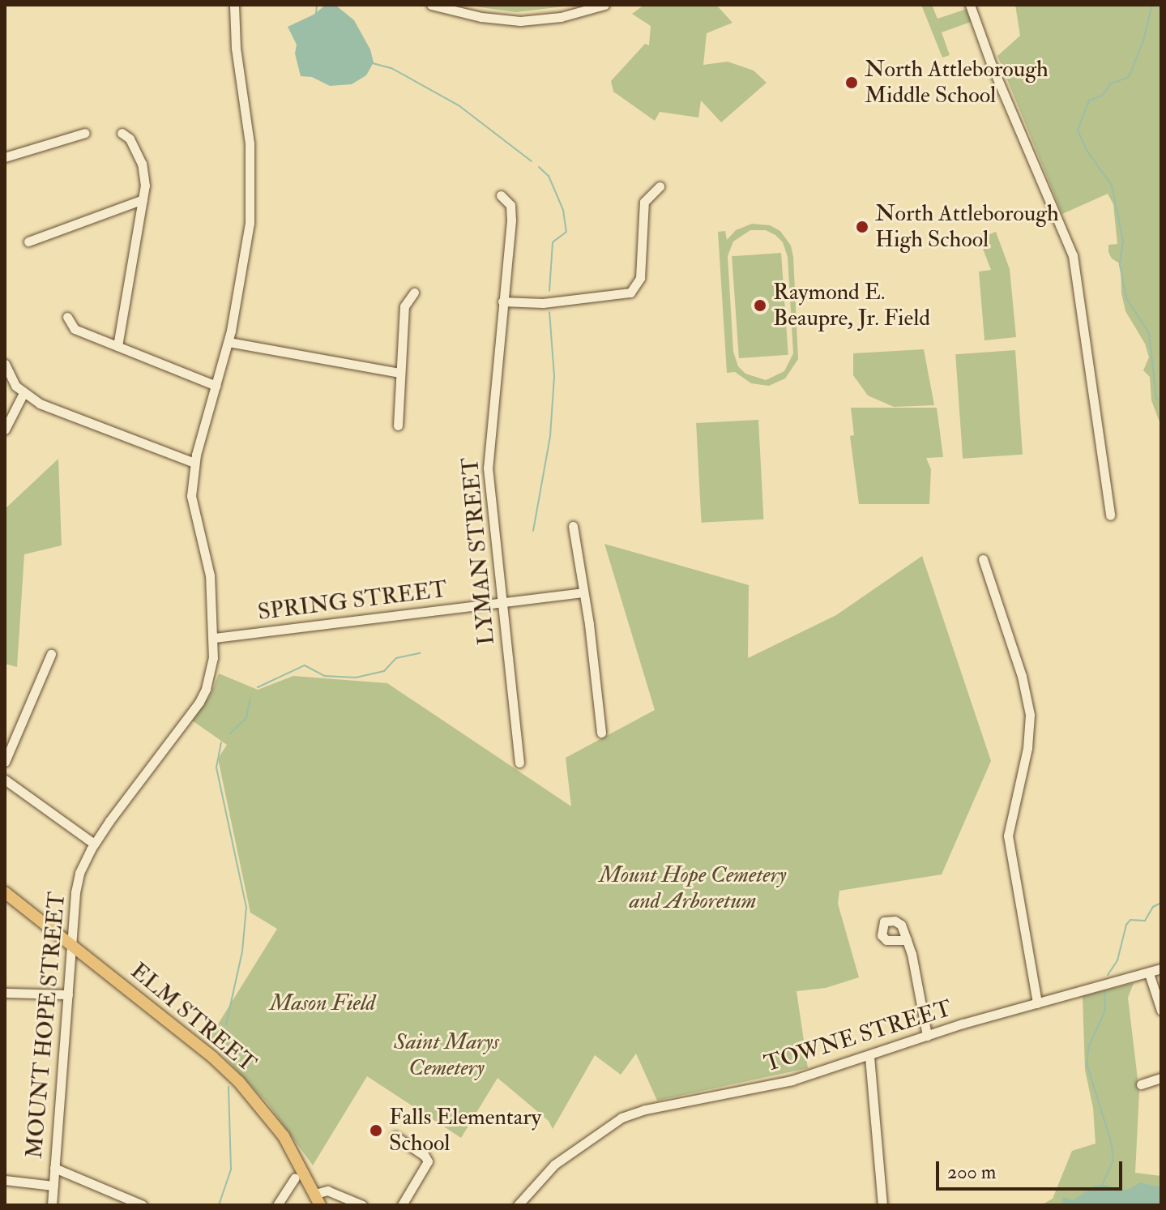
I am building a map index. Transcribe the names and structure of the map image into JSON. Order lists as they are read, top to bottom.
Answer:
{
  "streets": {
    "main road": ["ELM STREET"],
    "street": [
      "LYMAN STREET",
      "SPRING STREET",
      "MOUNT HOPE STREET",
      "TOWNE STREET"
    ]
  },
  "crossings": [
    ["LYMAN STREET", "SPRING STREET"],
    ["SPRING STREET", "MOUNT HOPE STREET"],
    ["ELM STREET", "MOUNT HOPE STREET"]
  ],
  "parks": ["Mount Hope Cemetery and Arboretum", "Mason Field", "Saint Marys Cemetery"],
  "places": [
    "North Attleborough Middle School",
    "North Attleborough High School",
    "Raymond E. Beaupre, Jr. Field",
    "Falls Elementary School"
  ],
  "scale_bar": "200 m"
}
